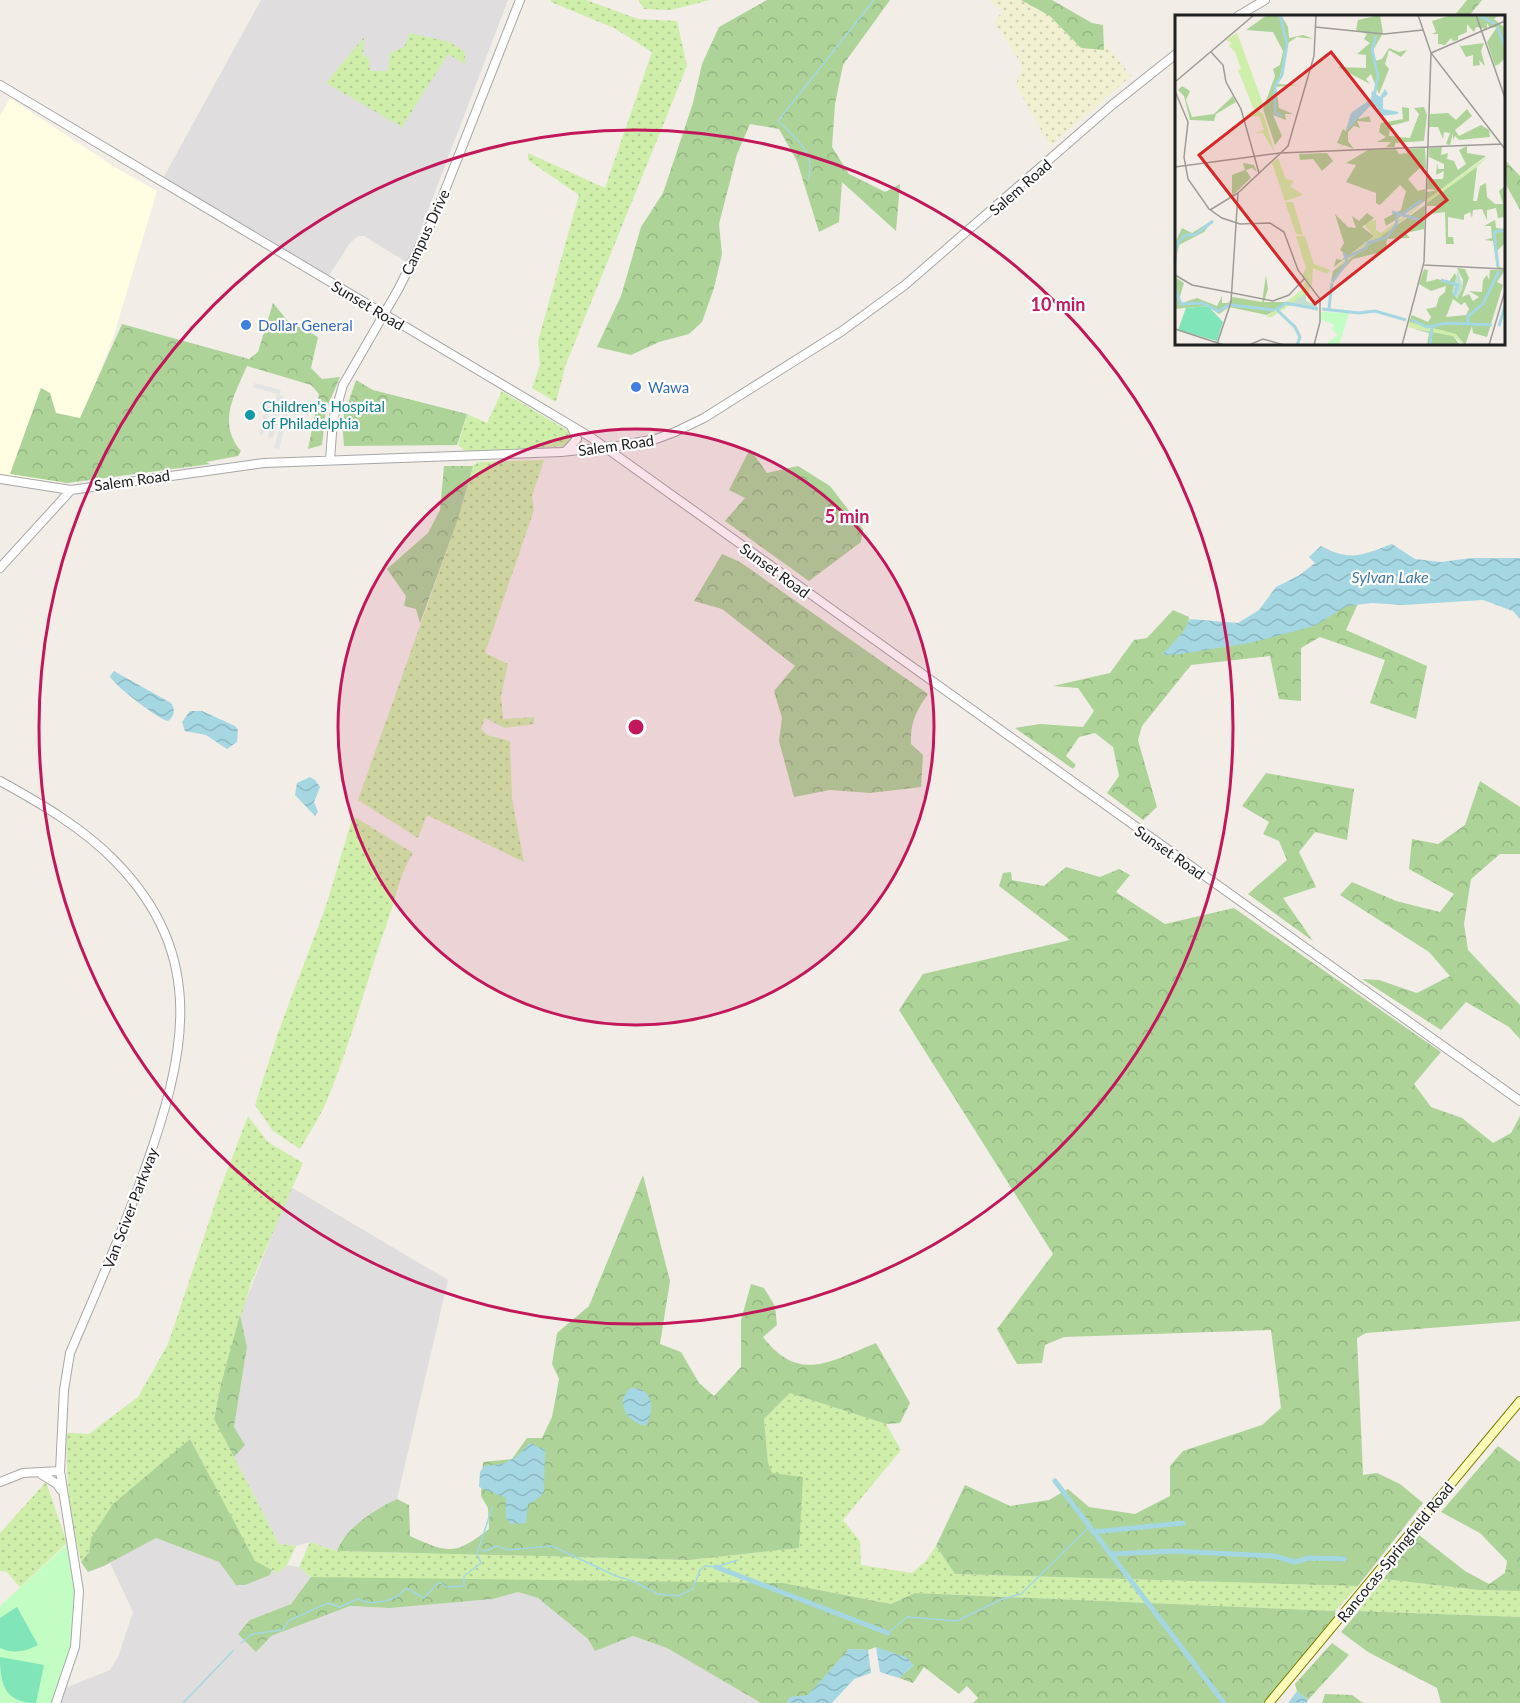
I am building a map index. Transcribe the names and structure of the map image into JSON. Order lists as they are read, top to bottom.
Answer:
{
  "streets": {
    "main road": ["Rancocas-Springfield Road"],
    "street": [
      "Salem Road",
      "Campus Drive",
      "Sunset Road",
      "Van Sciver Parkway"
    ]
  },
  "crossings": [
    ["Salem Road", "Campus Drive"],
    ["Salem Road", "Sunset Road"],
    ["Campus Drive", "Sunset Road"]
  ],
  "water": ["Sylvan Lake"],
  "places": ["Dollar General", "Wawa", "Children's Hospital of Philadelphia"],
  "rings": ["10 min", "5 min"]
}
